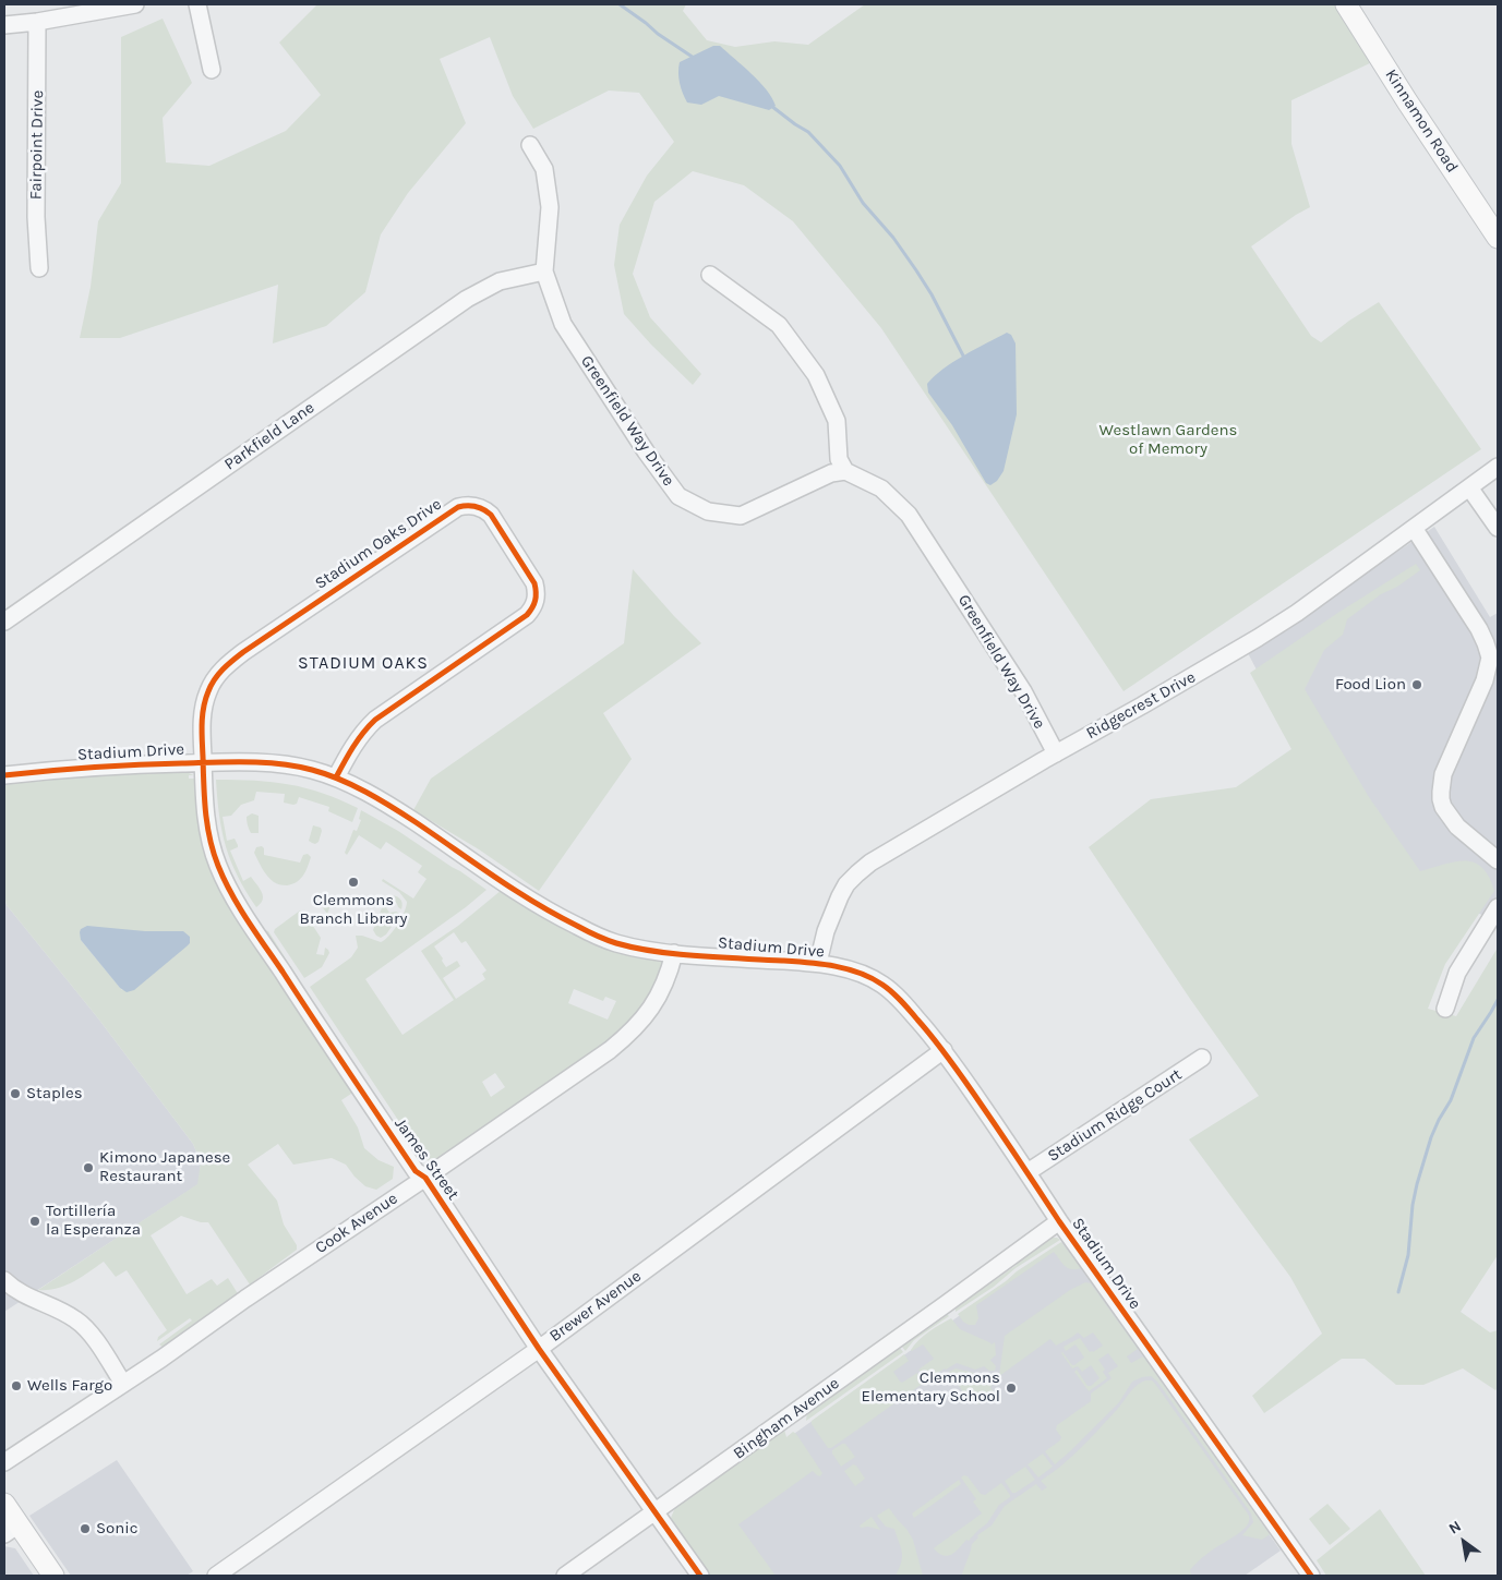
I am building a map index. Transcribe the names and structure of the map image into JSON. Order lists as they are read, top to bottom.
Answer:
{
  "streets": {
    "main road": ["Kinnamon Road"],
    "street": [
      "Fairpoint Drive",
      "Greenfield Way Drive",
      "Parkfield Lane",
      "Stadium Oaks Drive",
      "Ridgecrest Drive",
      "Stadium Drive",
      "Stadium Ridge Court",
      "James Street",
      "Cook Avenue",
      "Brewer Avenue",
      "Bingham Avenue"
    ]
  },
  "crossings": [
    ["Greenfield Way Drive", "Parkfield Lane"],
    ["Greenfield Way Drive", "Ridgecrest Drive"],
    ["Stadium Oaks Drive", "Stadium Drive"],
    ["Stadium Oaks Drive", "James Street"],
    ["Ridgecrest Drive", "Stadium Drive"],
    ["Stadium Drive", "Stadium Ridge Court"],
    ["Stadium Drive", "James Street"],
    ["Stadium Drive", "Cook Avenue"],
    ["Stadium Drive", "Brewer Avenue"],
    ["Stadium Drive", "Bingham Avenue"],
    ["James Street", "Cook Avenue"],
    ["James Street", "Brewer Avenue"],
    ["James Street", "Bingham Avenue"]
  ],
  "districts": ["STADIUM OAKS"],
  "parks": ["Westlawn Gardens of Memory"],
  "places": [
    "Food Lion",
    "Clemmons Branch Library",
    "Staples",
    "Kimono Japanese Restaurant",
    "Tortillería la Esperanza",
    "Wells Fargo",
    "Clemmons Elementary School",
    "Sonic"
  ],
  "north": "top left"
}
